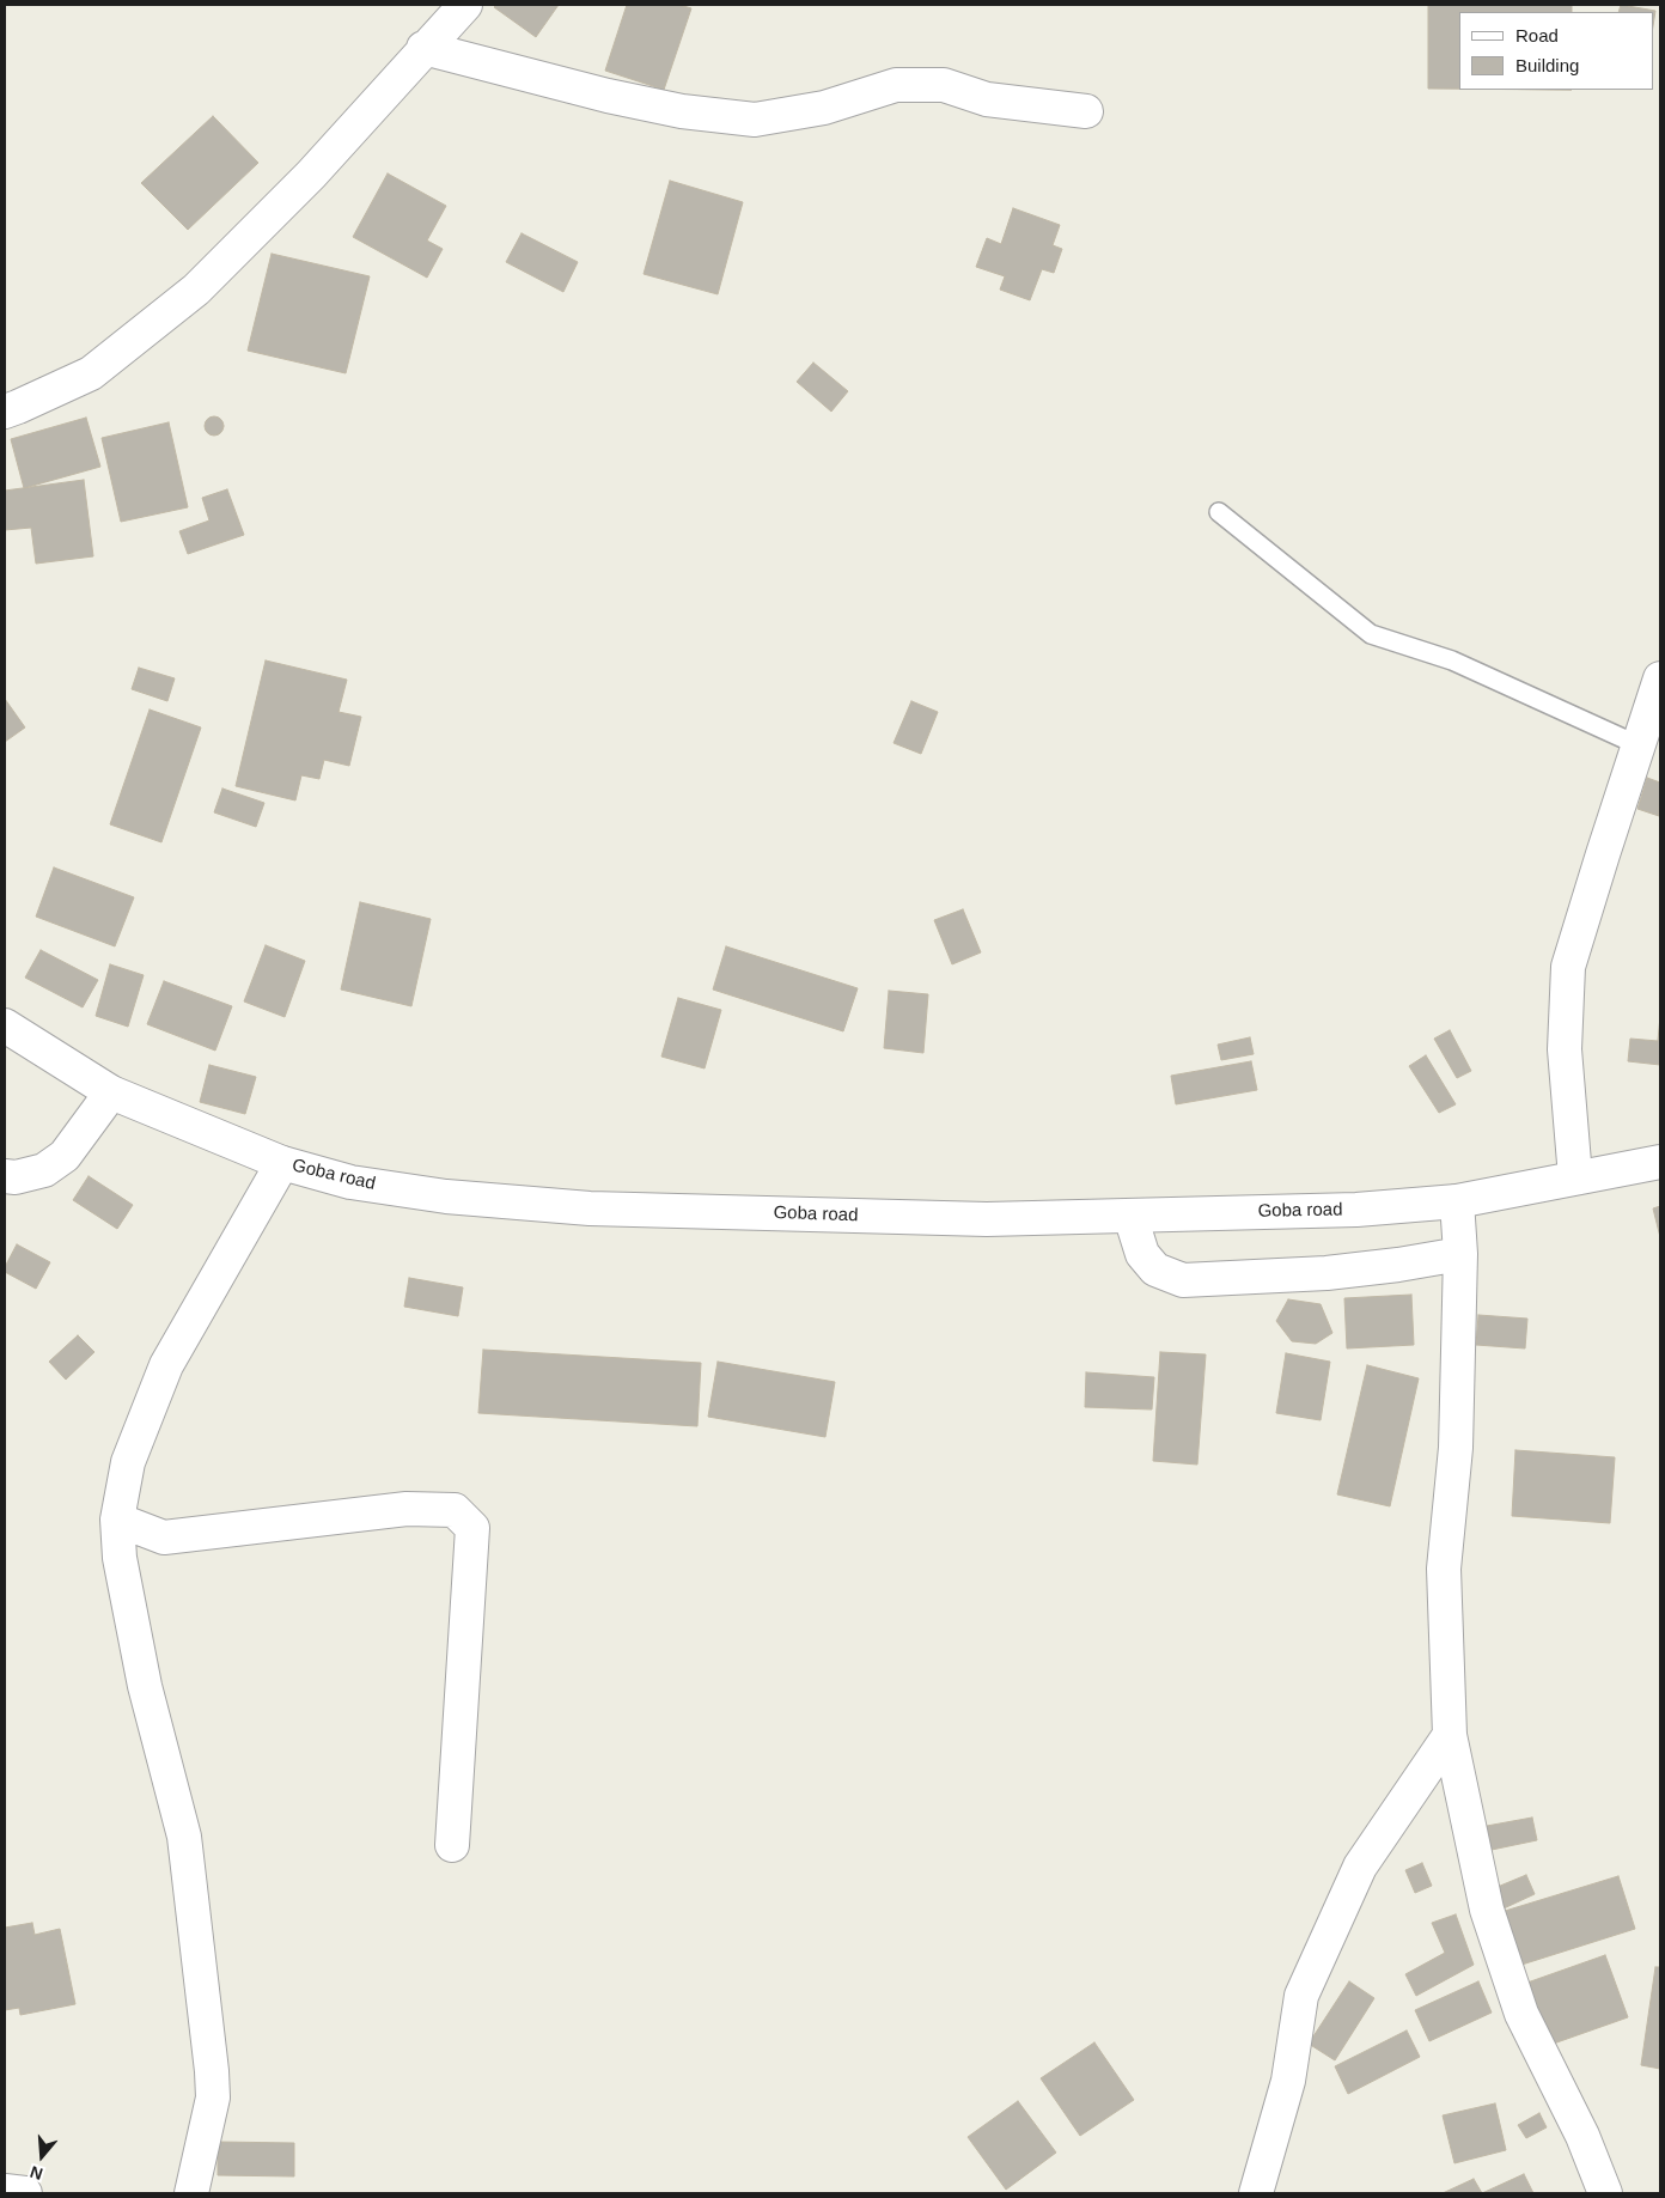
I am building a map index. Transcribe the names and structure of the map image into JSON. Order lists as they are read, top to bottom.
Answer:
{
  "streets": {
    "street": ["Goba road"]
  },
  "legend": ["Road", "Building"],
  "north": "bottom"
}
